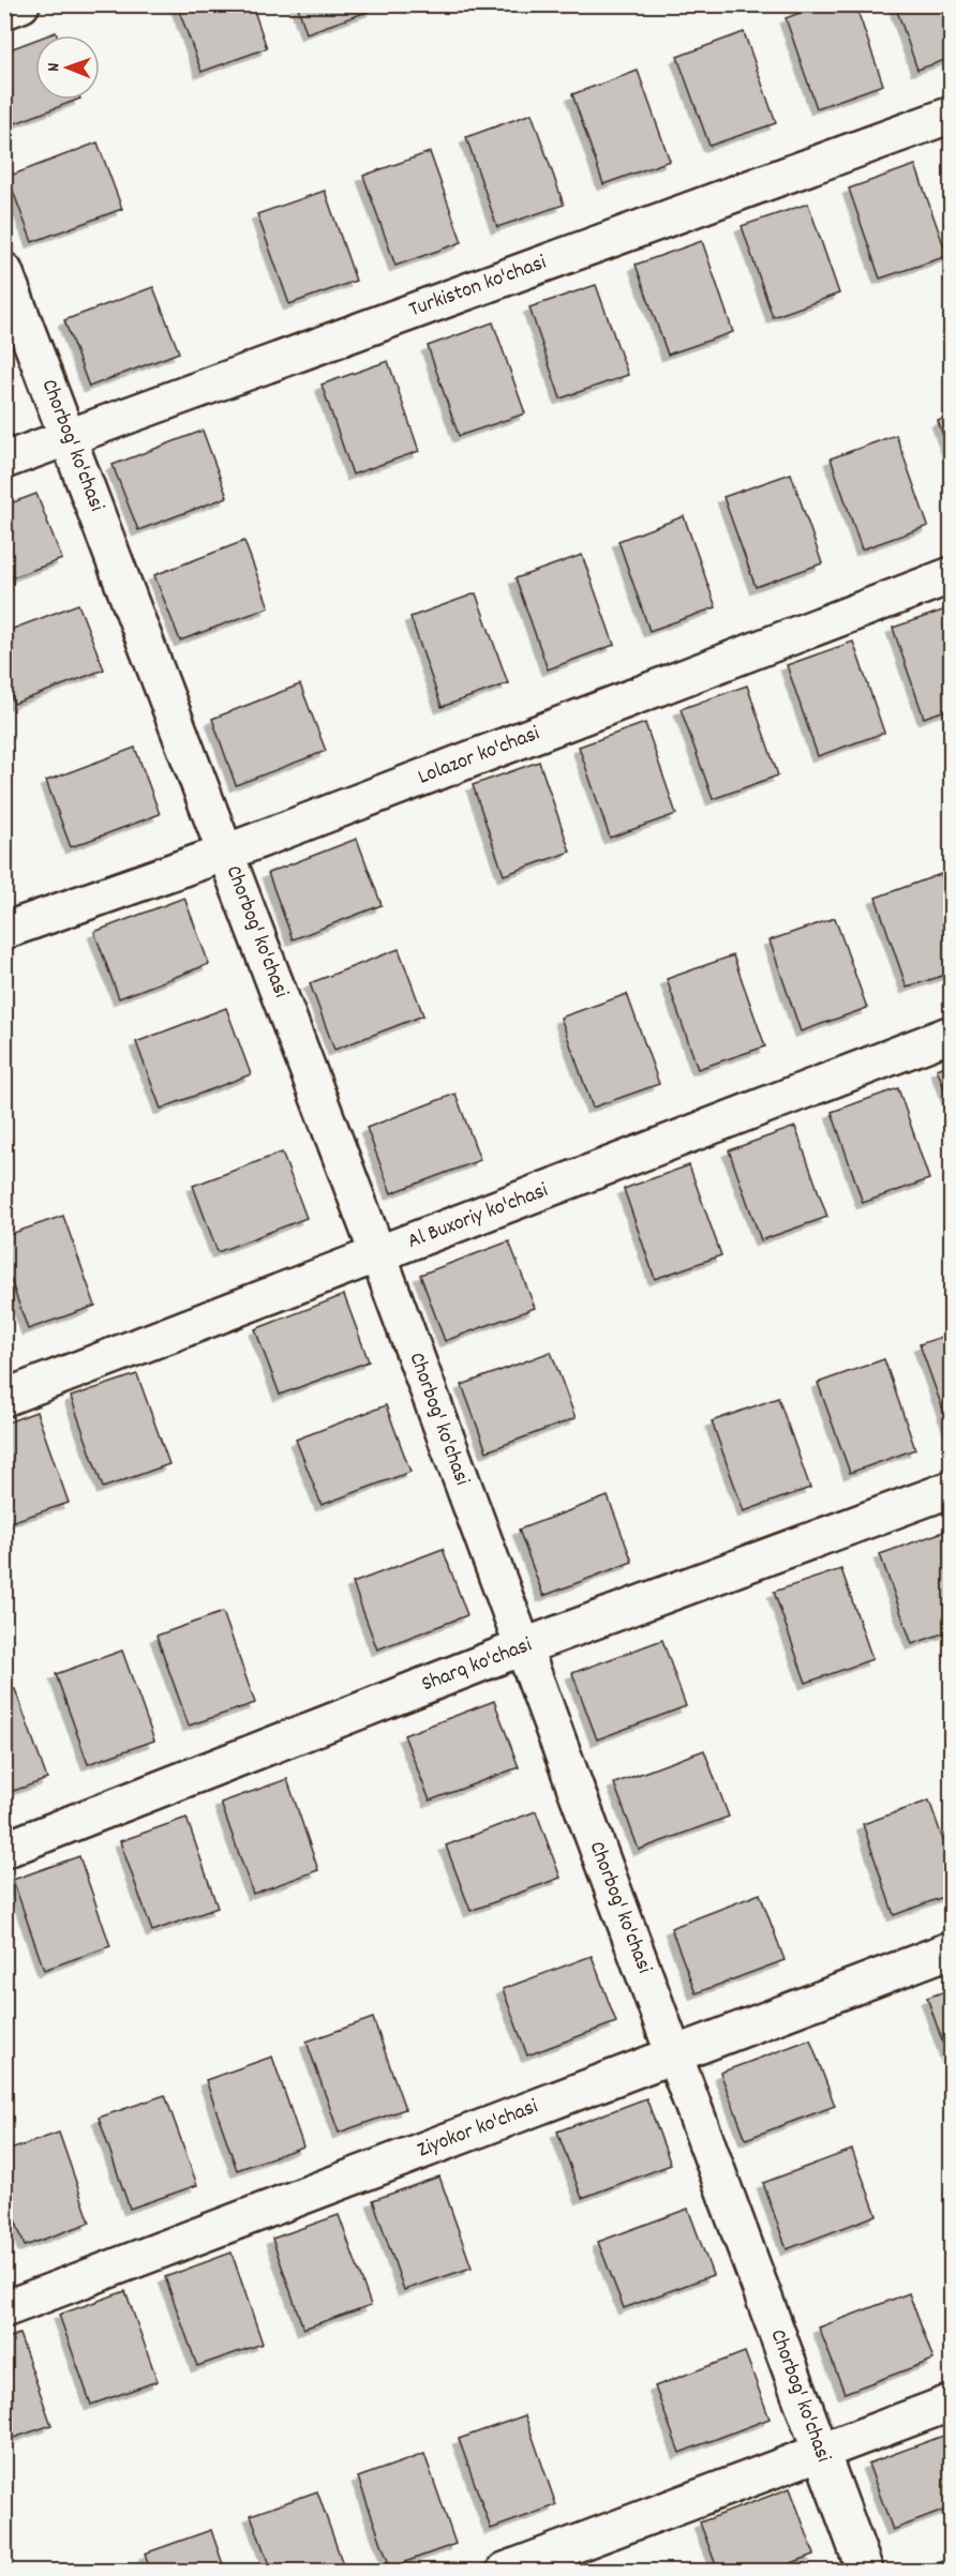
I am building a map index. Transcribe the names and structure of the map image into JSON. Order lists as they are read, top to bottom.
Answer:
{
  "streets": {
    "street": [
      "Turkiston ko'chasi",
      "Chorbog' ko'chasi",
      "Lolazor ko'chasi",
      "Al Buxoriy ko'chasi",
      "Sharq ko'chasi",
      "Ziyokor ko'chasi"
    ]
  },
  "crossings": [
    ["Turkiston ko'chasi", "Chorbog' ko'chasi"],
    ["Chorbog' ko'chasi", "Lolazor ko'chasi"],
    ["Chorbog' ko'chasi", "Al Buxoriy ko'chasi"],
    ["Chorbog' ko'chasi", "Sharq ko'chasi"],
    ["Chorbog' ko'chasi", "Ziyokor ko'chasi"]
  ],
  "north": "left"
}
